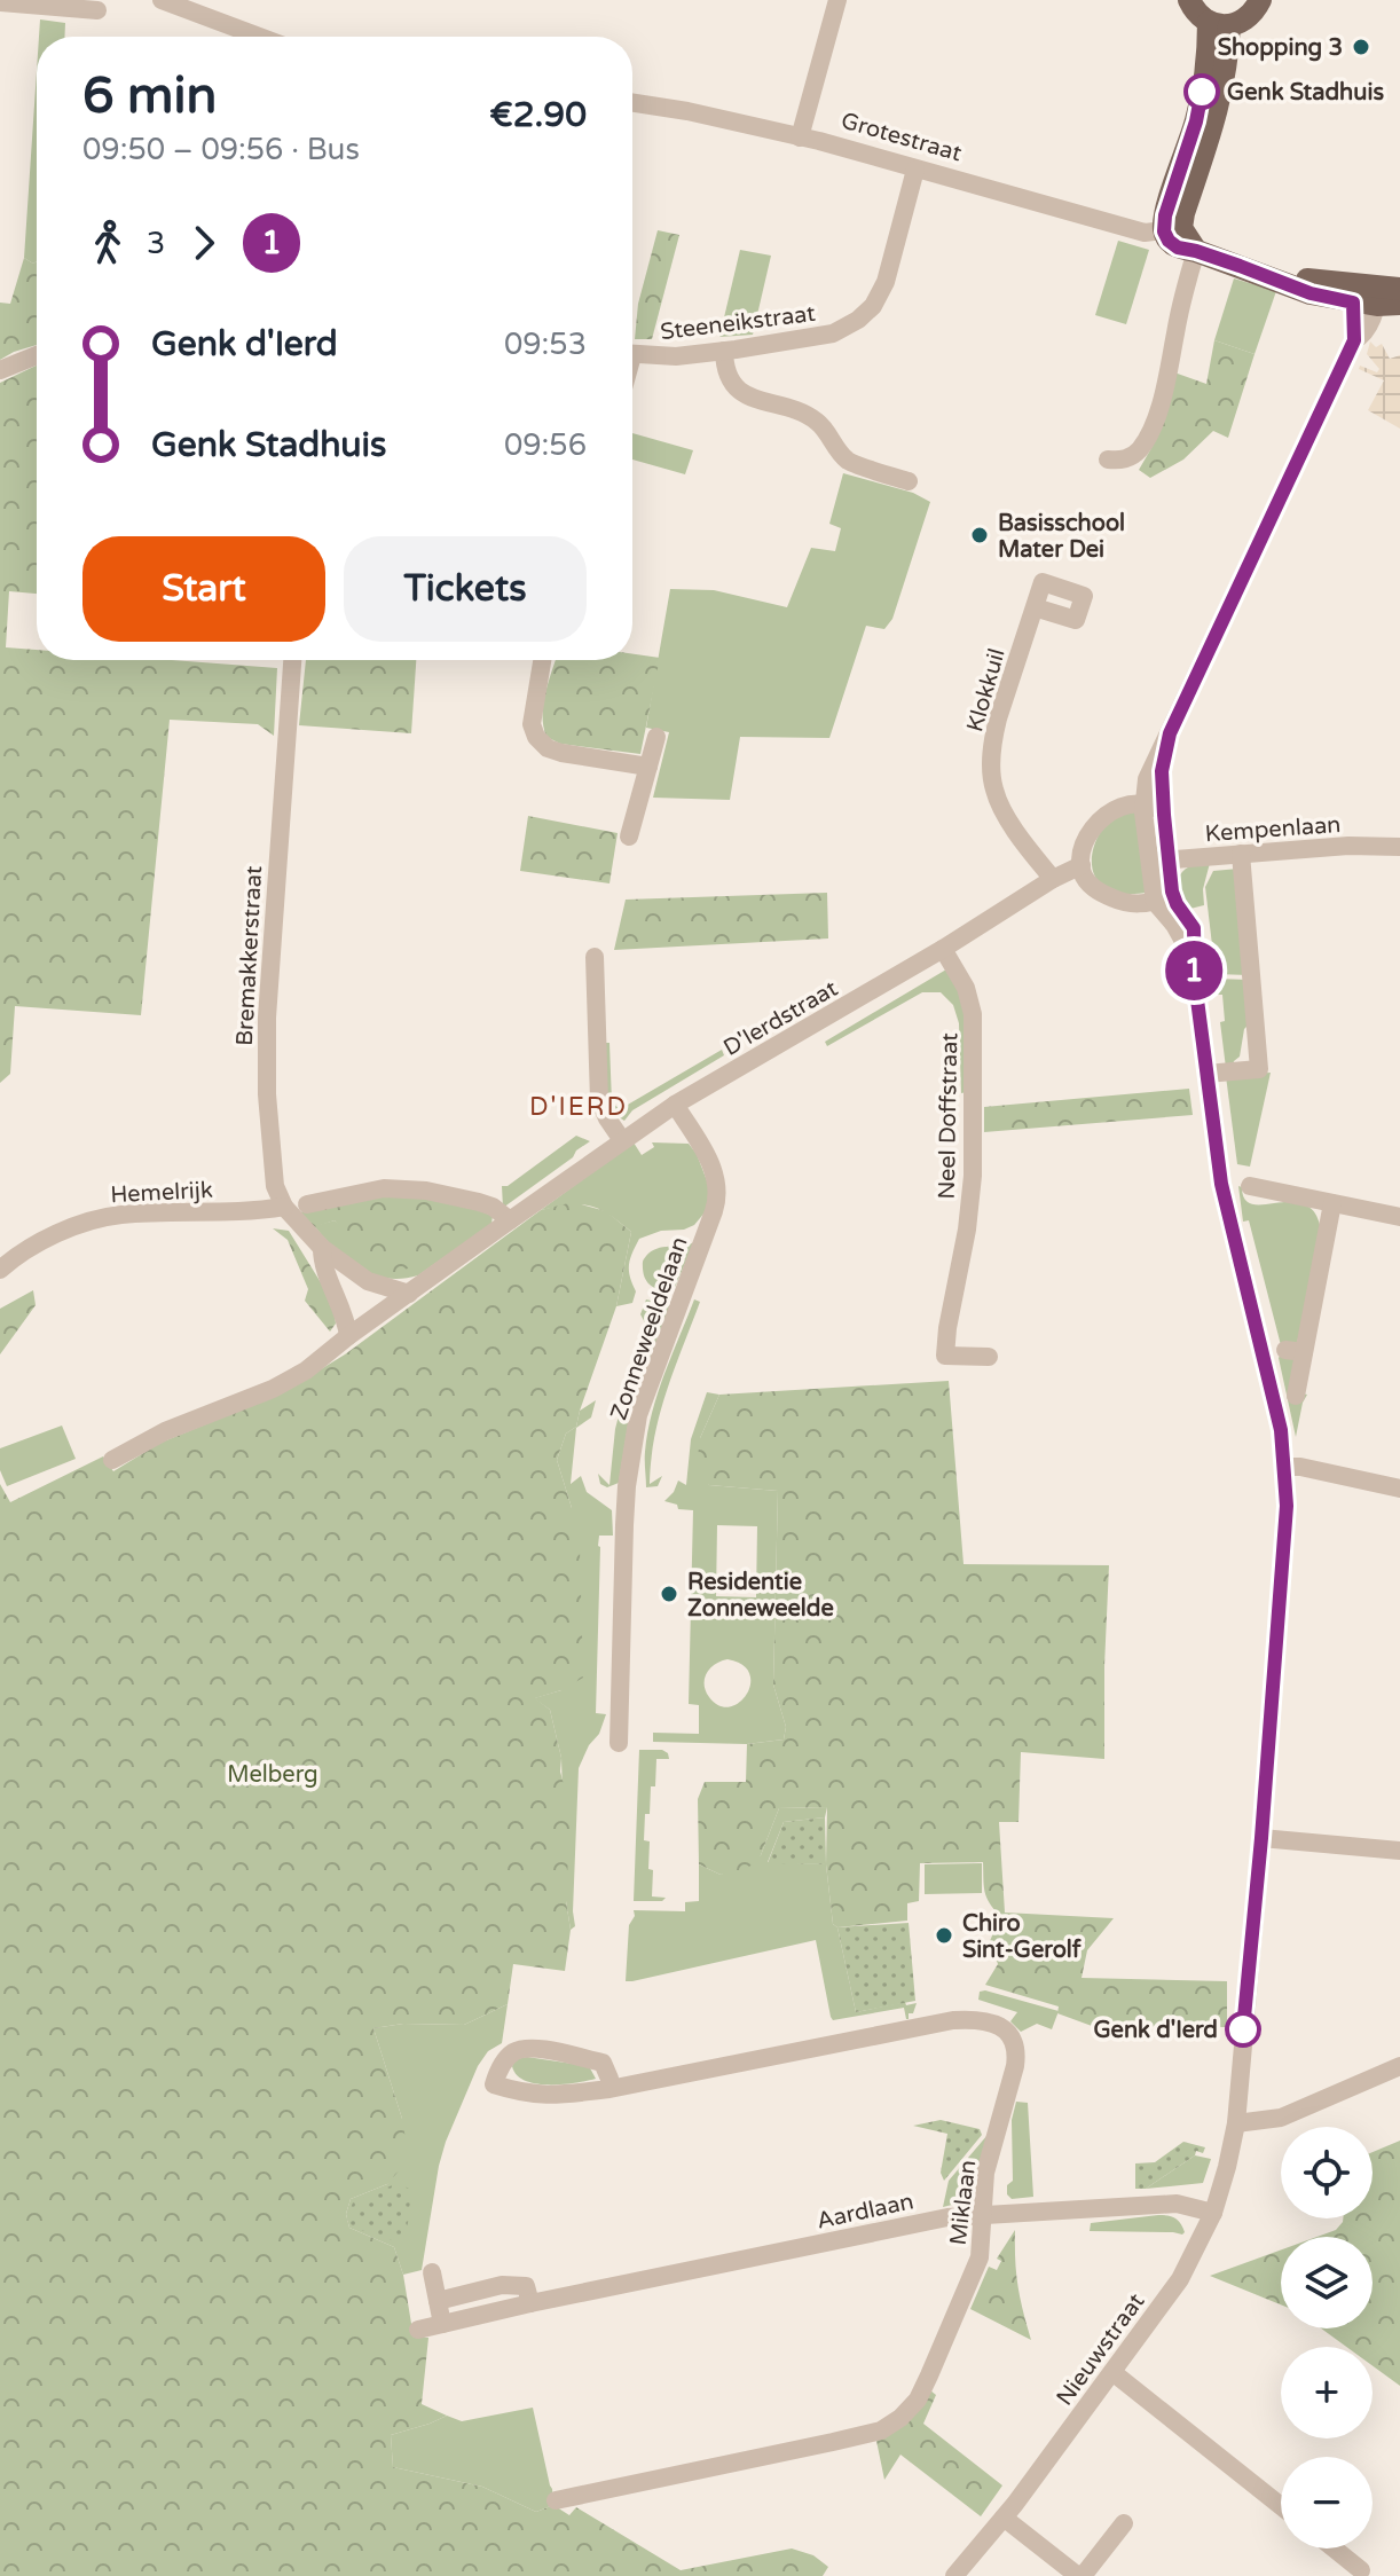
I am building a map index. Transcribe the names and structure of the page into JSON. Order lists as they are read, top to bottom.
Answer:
{
  "streets": {
    "street": [
      "Grotestraat",
      "Steeneikstraat",
      "Klokkuil",
      "Kempenlaan",
      "Bremakkerstraat",
      "D'Ierdstraat",
      "Neel Doffstraat",
      "Hemelrijk",
      "Zonneweeldelaan",
      "Miklaan",
      "Aardlaan",
      "Nieuwstraat"
    ]
  },
  "crossings": [
    ["Grotestraat", "Steeneikstraat"],
    ["Klokkuil", "D'Ierdstraat"],
    ["Kempenlaan", "D'Ierdstraat"],
    ["Kempenlaan", "Nieuwstraat"],
    ["Bremakkerstraat", "D'Ierdstraat"],
    ["Bremakkerstraat", "Hemelrijk"],
    ["D'Ierdstraat", "Neel Doffstraat"],
    ["D'Ierdstraat", "Zonneweeldelaan"],
    ["D'Ierdstraat", "Nieuwstraat"],
    ["Miklaan", "Aardlaan"],
    ["Aardlaan", "Nieuwstraat"]
  ],
  "districts": ["D'IERD"],
  "parks": ["Melberg"],
  "places": [
    "Shopping 3",
    "Genk Stadhuis",
    "Basisschool Mater Dei",
    "Residentie Zonneweelde",
    "Chiro Sint-Gerolf",
    "Genk d'Ierd"
  ],
  "lines": ["bus line 1"],
  "page": {
    "on_map": "1",
    "heading": ["6 min", "09:50 – 09:56 · Bus", "€2.90"],
    "legs": ["3", "1"],
    "list": [
      {
        "name": "Genk d'Ierd",
        "value": "09:53"
      },
      {
        "name": "Genk Stadhuis",
        "value": "09:56"
      }
    ],
    "buttons": ["Start", "Tickets"],
    "map_buttons": ["+", "−"]
  }
}
